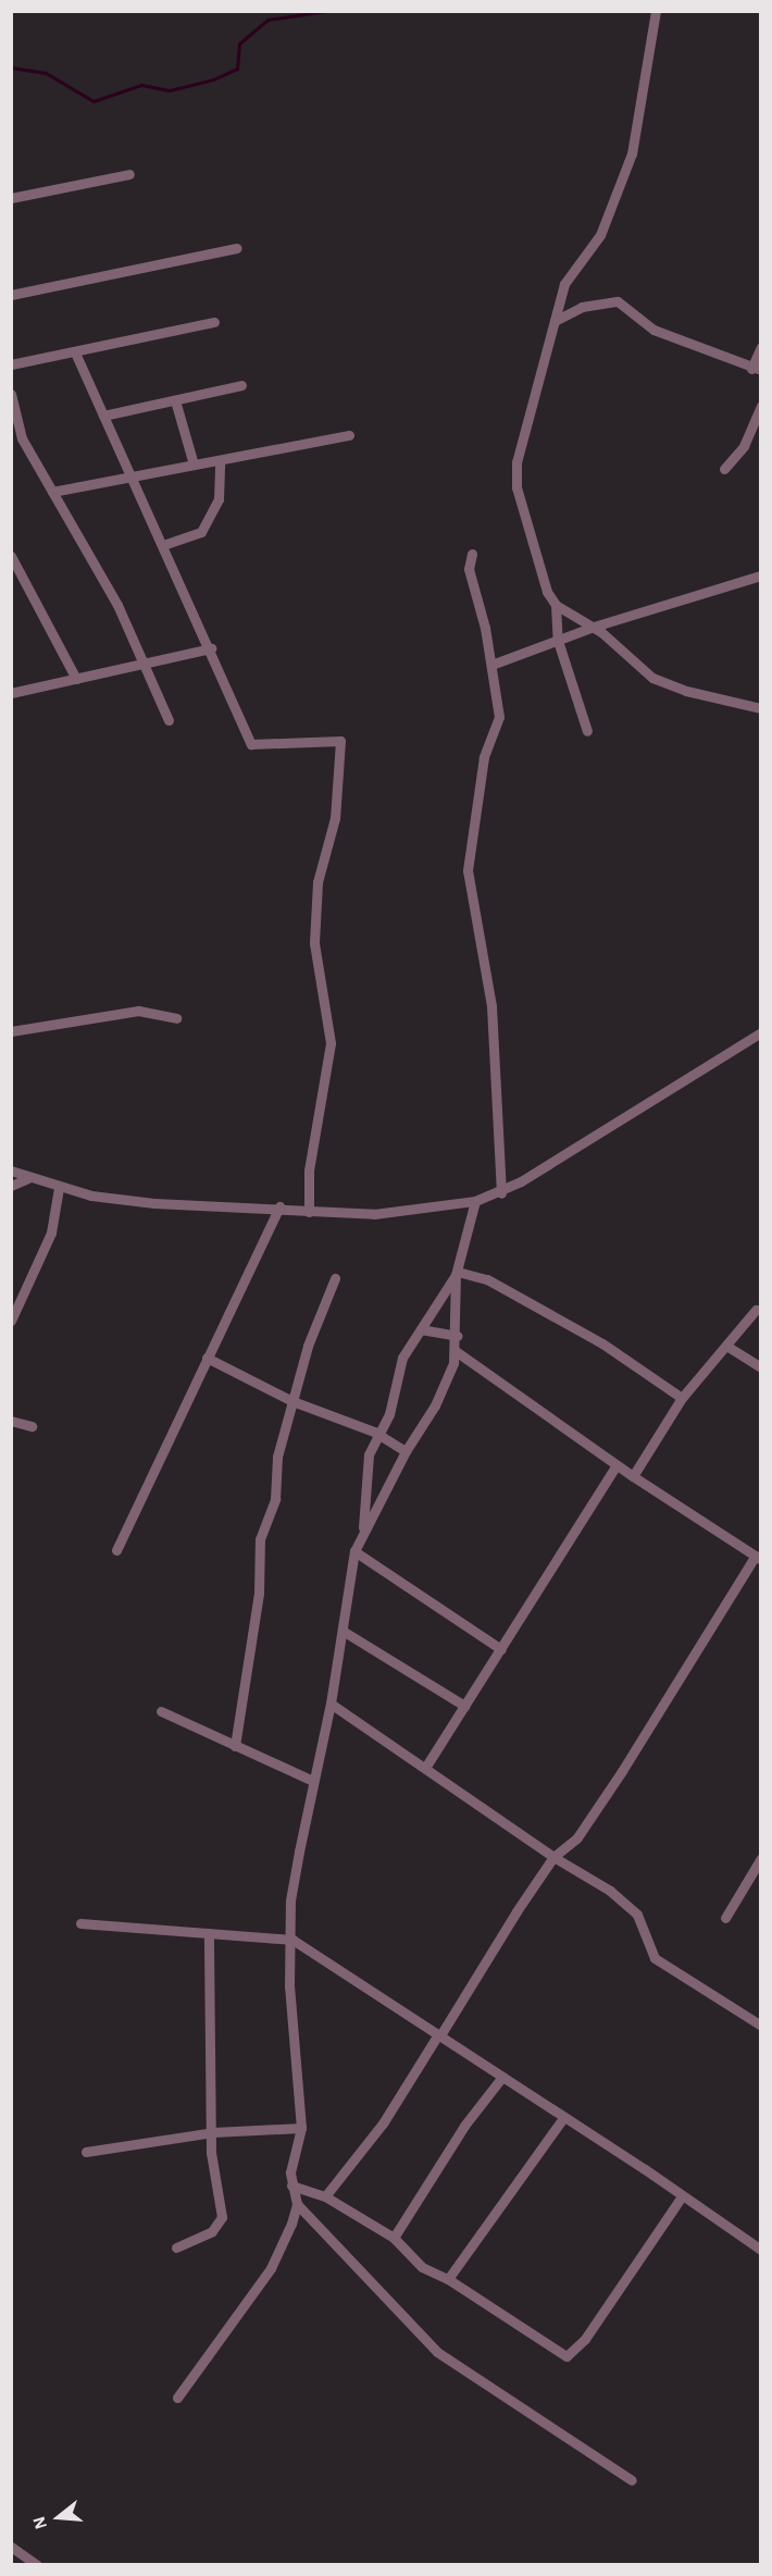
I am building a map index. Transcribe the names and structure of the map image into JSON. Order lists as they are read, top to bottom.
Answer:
{
  "north": "left"
}
